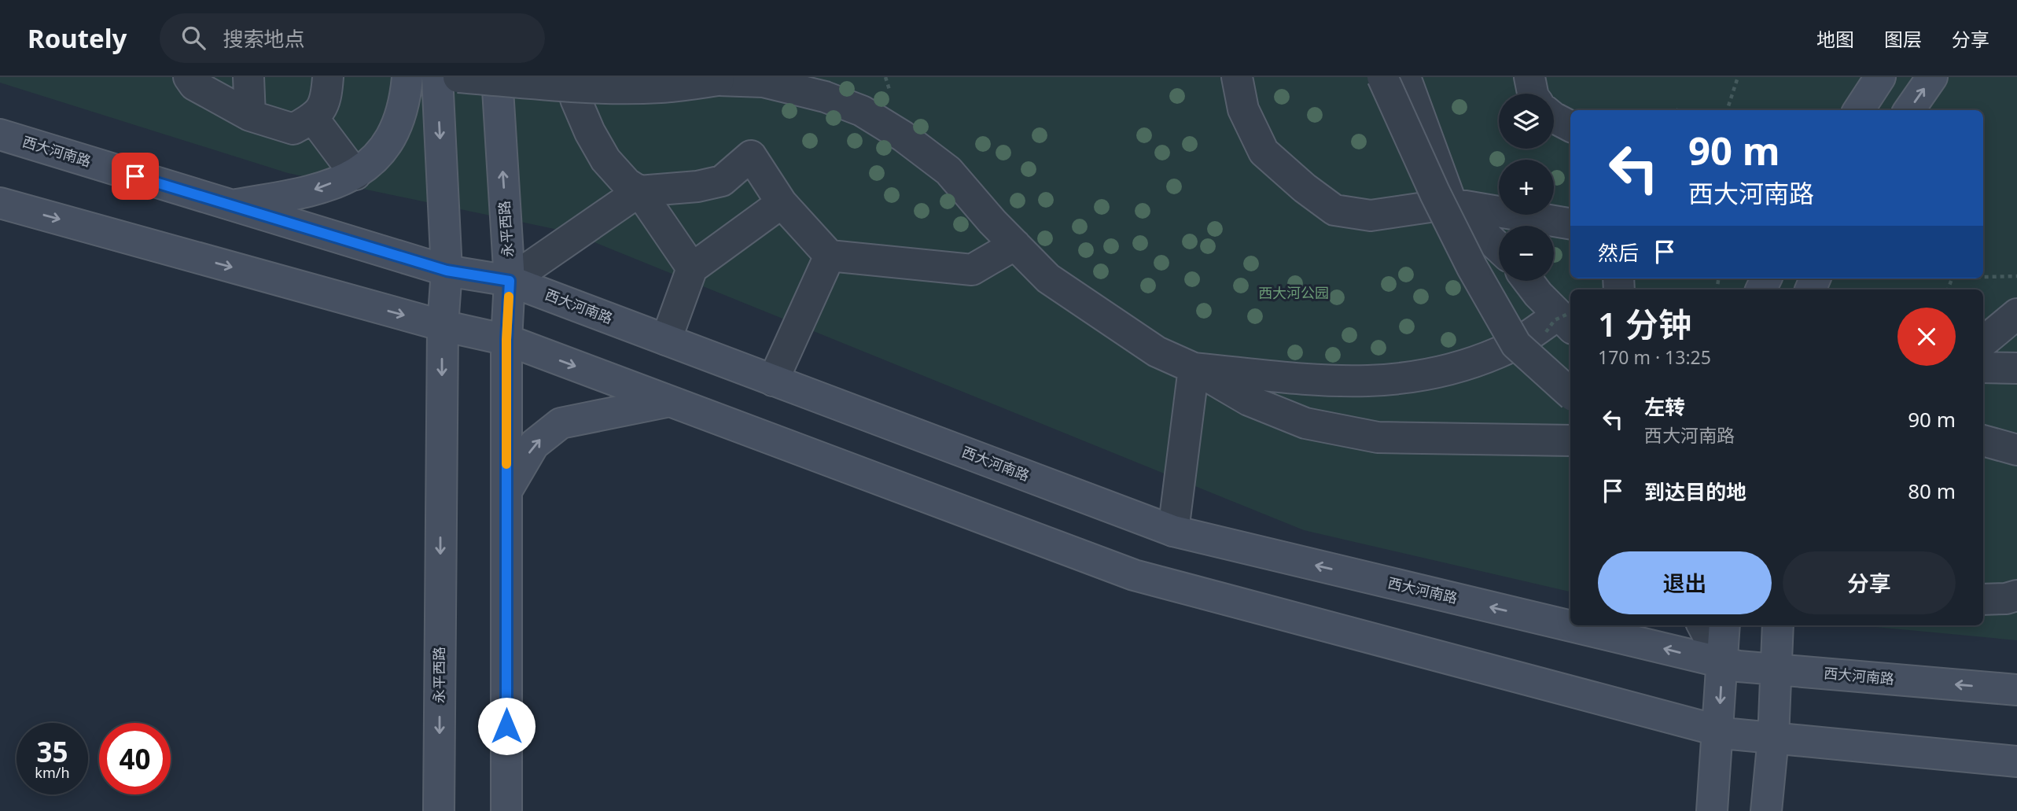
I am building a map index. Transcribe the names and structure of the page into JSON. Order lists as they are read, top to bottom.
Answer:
{
  "streets": {
    "street": ["西大河南路", "永平西路"]
  },
  "crossings": [
    ["西大河南路", "永平西路"]
  ],
  "parks": ["西大河公园"],
  "page": {
    "header": "Routely",
    "search": "搜索地点",
    "nav": ["地图", "图层", "分享"],
    "map_buttons": ["+", "−"],
    "turn": ["90 m", "西大河南路"],
    "then": "然后",
    "heading": ["1 分钟", "170 m · 13:25"],
    "list": [
      {
        "name": "左转",
        "note": "西大河南路",
        "value": "90 m"
      },
      {
        "name": "到达目的地",
        "value": "80 m"
      }
    ],
    "buttons": ["退出", "分享"],
    "speed": "35 km/h",
    "limit": "40"
  }
}
